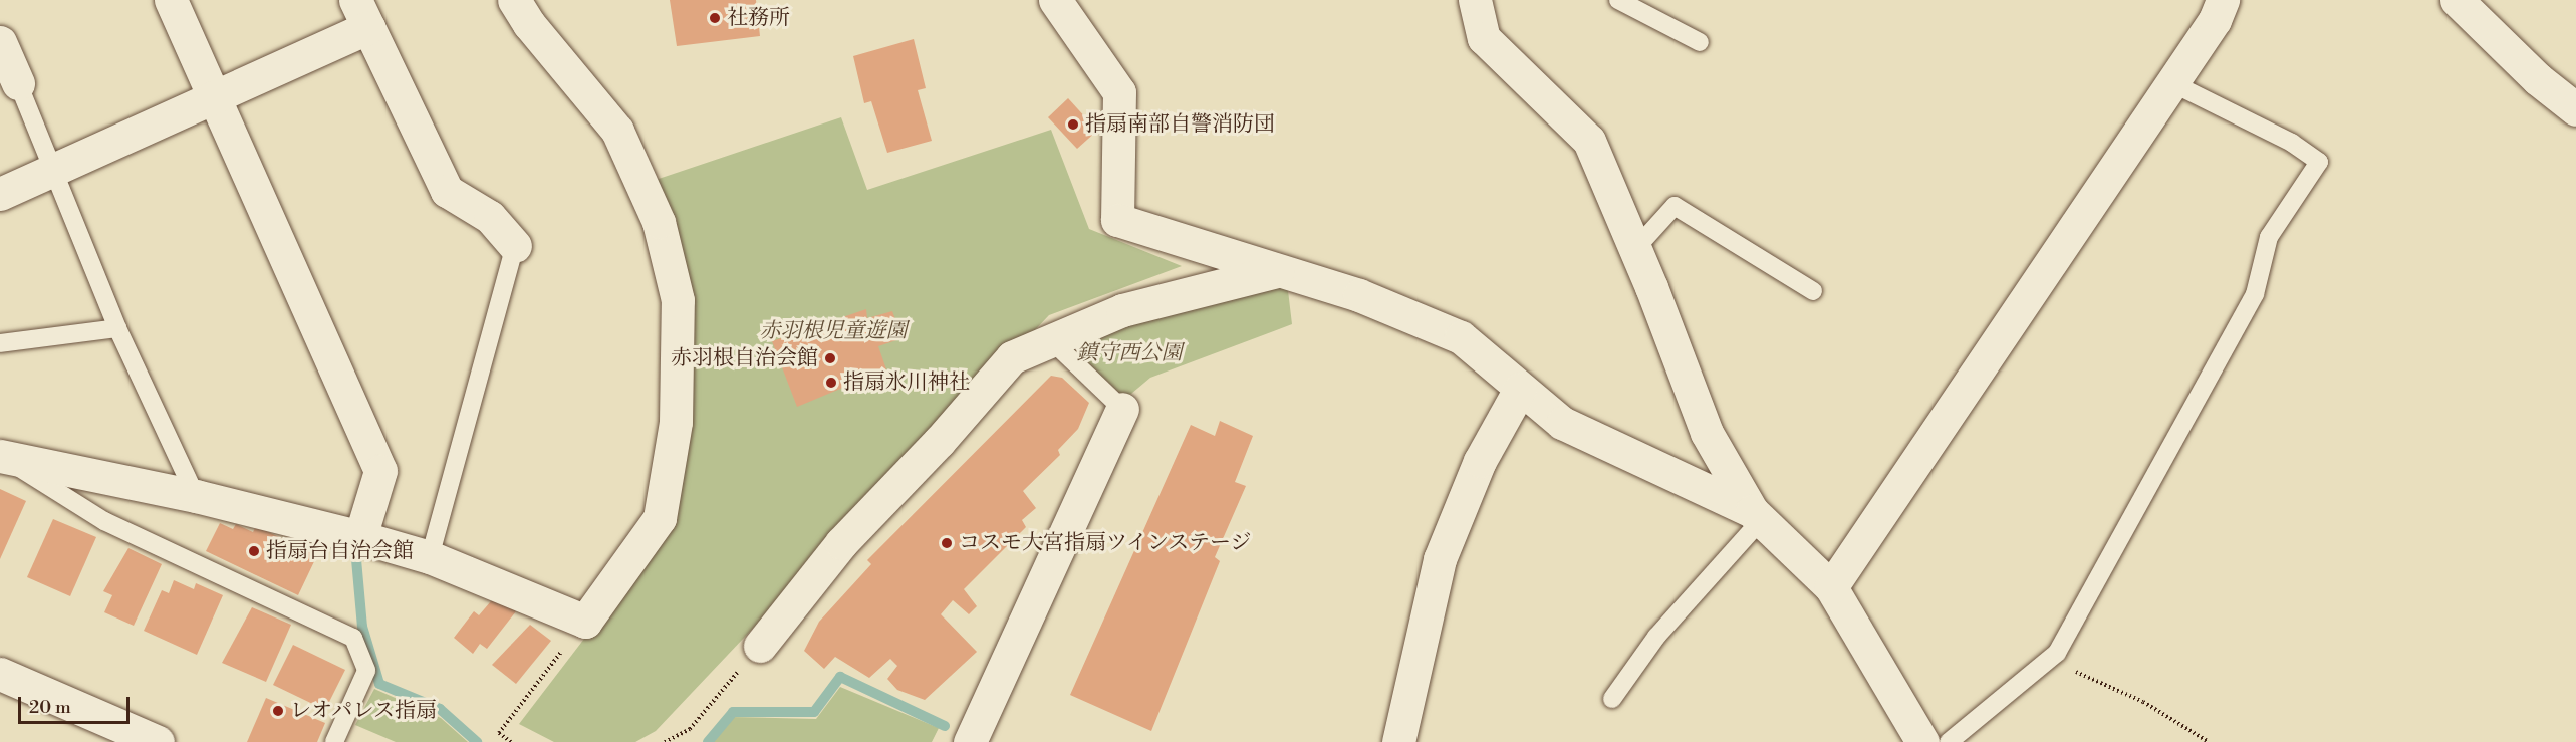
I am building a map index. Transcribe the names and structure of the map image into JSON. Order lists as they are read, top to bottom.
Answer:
{
  "parks": ["赤羽根児童遊園", "鎮守西公園"],
  "places": [
    "社務所",
    "指扇南部自警消防団",
    "赤羽根自治会館",
    "指扇氷川神社",
    "コスモ大宮指扇ツインステージ",
    "指扇台自治会館",
    "レオパレス指扇"
  ],
  "scale_bar": "20 m"
}
